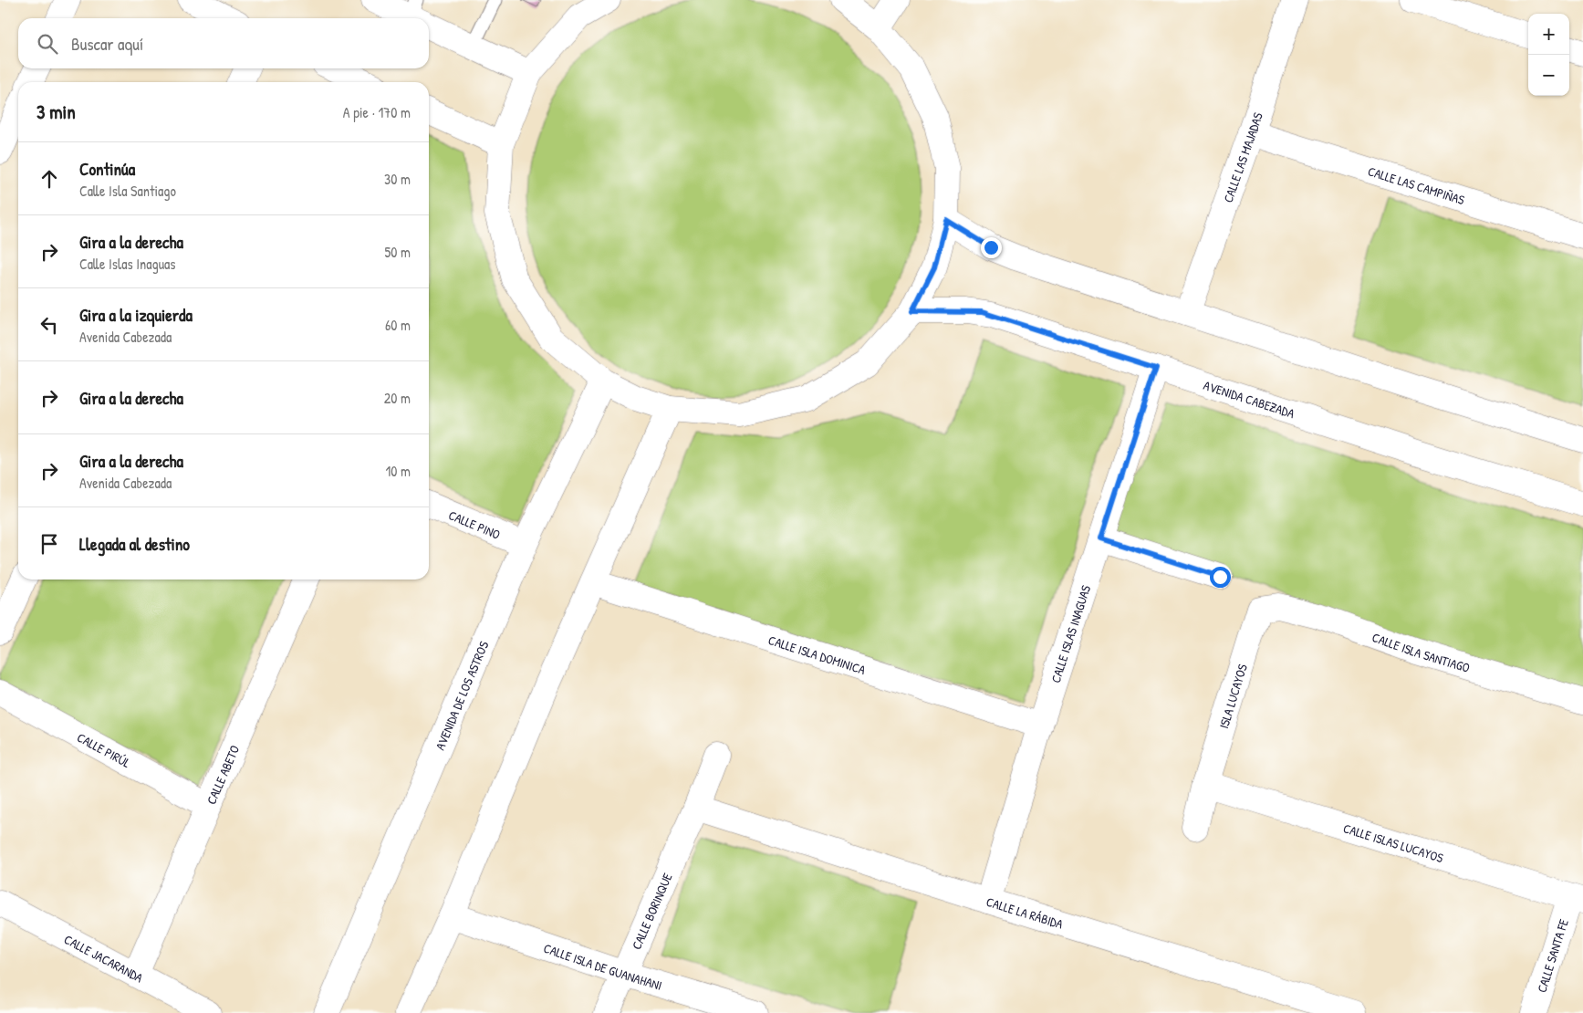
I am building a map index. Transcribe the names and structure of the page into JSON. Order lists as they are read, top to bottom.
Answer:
{
  "streets": {
    "street": [
      "CALLE LAS MAJADAS",
      "CALLE LAS CAMPIÑAS",
      "AVENIDA CABEZADA",
      "CALLE PINO",
      "CALLE ISLAS INAGUAS",
      "CALLE ISLA SANTIAGO",
      "CALLE ISLA DOMINICA",
      "AVENIDA DE LOS ASTROS",
      "ISLA LUCAYOS",
      "CALLE PIRÚL",
      "CALLE ABETO",
      "CALLE ISLAS LUCAYOS",
      "CALLE BORINQUE",
      "CALLE LA RÁBIDA",
      "CALLE SANTA FE",
      "CALLE JACARANDA",
      "CALLE ISLA DE GUANAHANI"
    ]
  },
  "crossings": [
    ["CALLE LAS MAJADAS", "CALLE LAS CAMPIÑAS"],
    ["AVENIDA CABEZADA", "CALLE ISLAS INAGUAS"],
    ["CALLE PINO", "AVENIDA DE LOS ASTROS"],
    ["CALLE ISLAS INAGUAS", "CALLE ISLA DOMINICA"],
    ["CALLE ISLAS INAGUAS", "CALLE LA RÁBIDA"],
    ["CALLE ISLA SANTIAGO", "ISLA LUCAYOS"],
    ["ISLA LUCAYOS", "CALLE ISLAS LUCAYOS"],
    ["CALLE PIRÚL", "CALLE ABETO"],
    ["CALLE ABETO", "CALLE JACARANDA"],
    ["CALLE ISLAS LUCAYOS", "CALLE SANTA FE"],
    ["CALLE BORINQUE", "CALLE LA RÁBIDA"],
    ["CALLE BORINQUE", "CALLE ISLA DE GUANAHANI"]
  ],
  "page": {
    "map_buttons": ["+", "−"],
    "search": "Buscar aquí",
    "heading": ["3 min", "A pie · 170 m"],
    "list": [
      ["Continúa", "Calle Isla Santiago", "30 m"],
      ["Gira a la derecha", "Calle Islas Inaguas", "50 m"],
      ["Gira a la izquierda", "Avenida Cabezada", "60 m"],
      ["Gira a la derecha", "20 m"],
      ["Gira a la derecha", "Avenida Cabezada", "10 m"],
      "Llegada al destino"
    ]
  }
}
